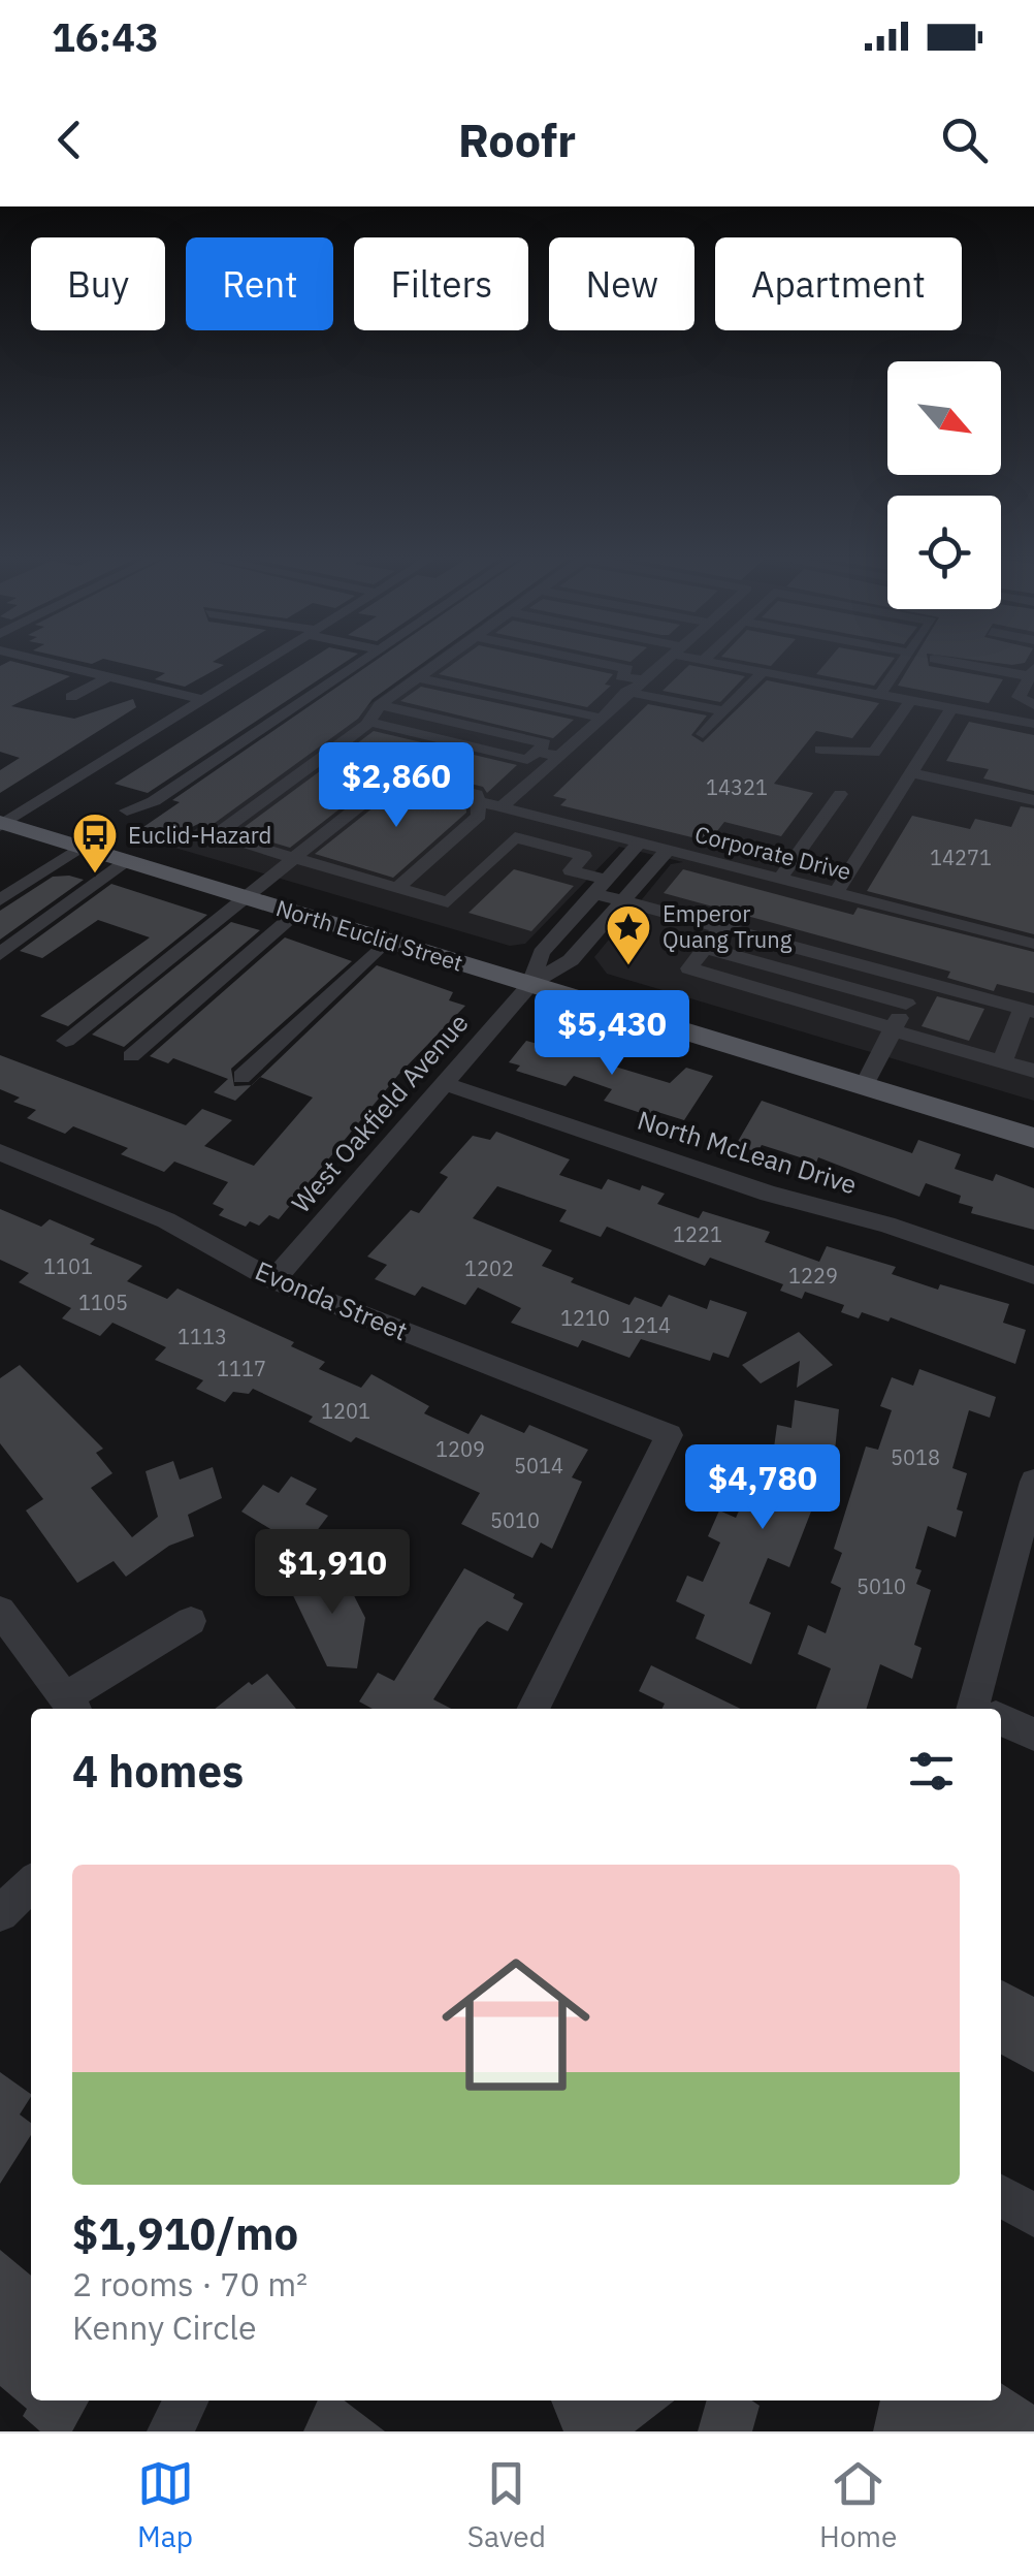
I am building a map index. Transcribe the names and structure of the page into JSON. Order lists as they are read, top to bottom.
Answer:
{
  "streets": {
    "main road": ["North Euclid Street"],
    "street": [
      "Corporate Drive",
      "West Oakfield Avenue",
      "North McLean Drive",
      "Evonda Street"
    ]
  },
  "crossings": [
    ["North Euclid Street", "West Oakfield Avenue"],
    ["West Oakfield Avenue", "North McLean Drive"],
    ["West Oakfield Avenue", "Evonda Street"]
  ],
  "places": {
    "bus stop": ["Euclid-Hazard"],
    "place": ["Emperor Quang Trung"]
  },
  "house_numbers": [
    "14321",
    "14271",
    "1221",
    "1101",
    "1202",
    "1229",
    "1105",
    "1210",
    "1214",
    "1113",
    "1117",
    "1201",
    "1209",
    "5018",
    "5014",
    "5010",
    "5010"
  ],
  "north": "bottom right",
  "page": {
    "status": "16:43",
    "header": "Roofr",
    "chip": [
      "Buy",
      "Rent",
      "Filters",
      "New",
      "Apartment"
    ],
    "price": [
      "$2,860",
      "$5,430",
      "$4,780",
      "$1,910"
    ],
    "heading": "4 homes",
    "list": [
      {
        "name": "$1,910/mo",
        "note": "2 rooms · 70 m² · Kenny Circle"
      }
    ],
    "tabs": ["Map", "Saved", "Home"]
  }
}
